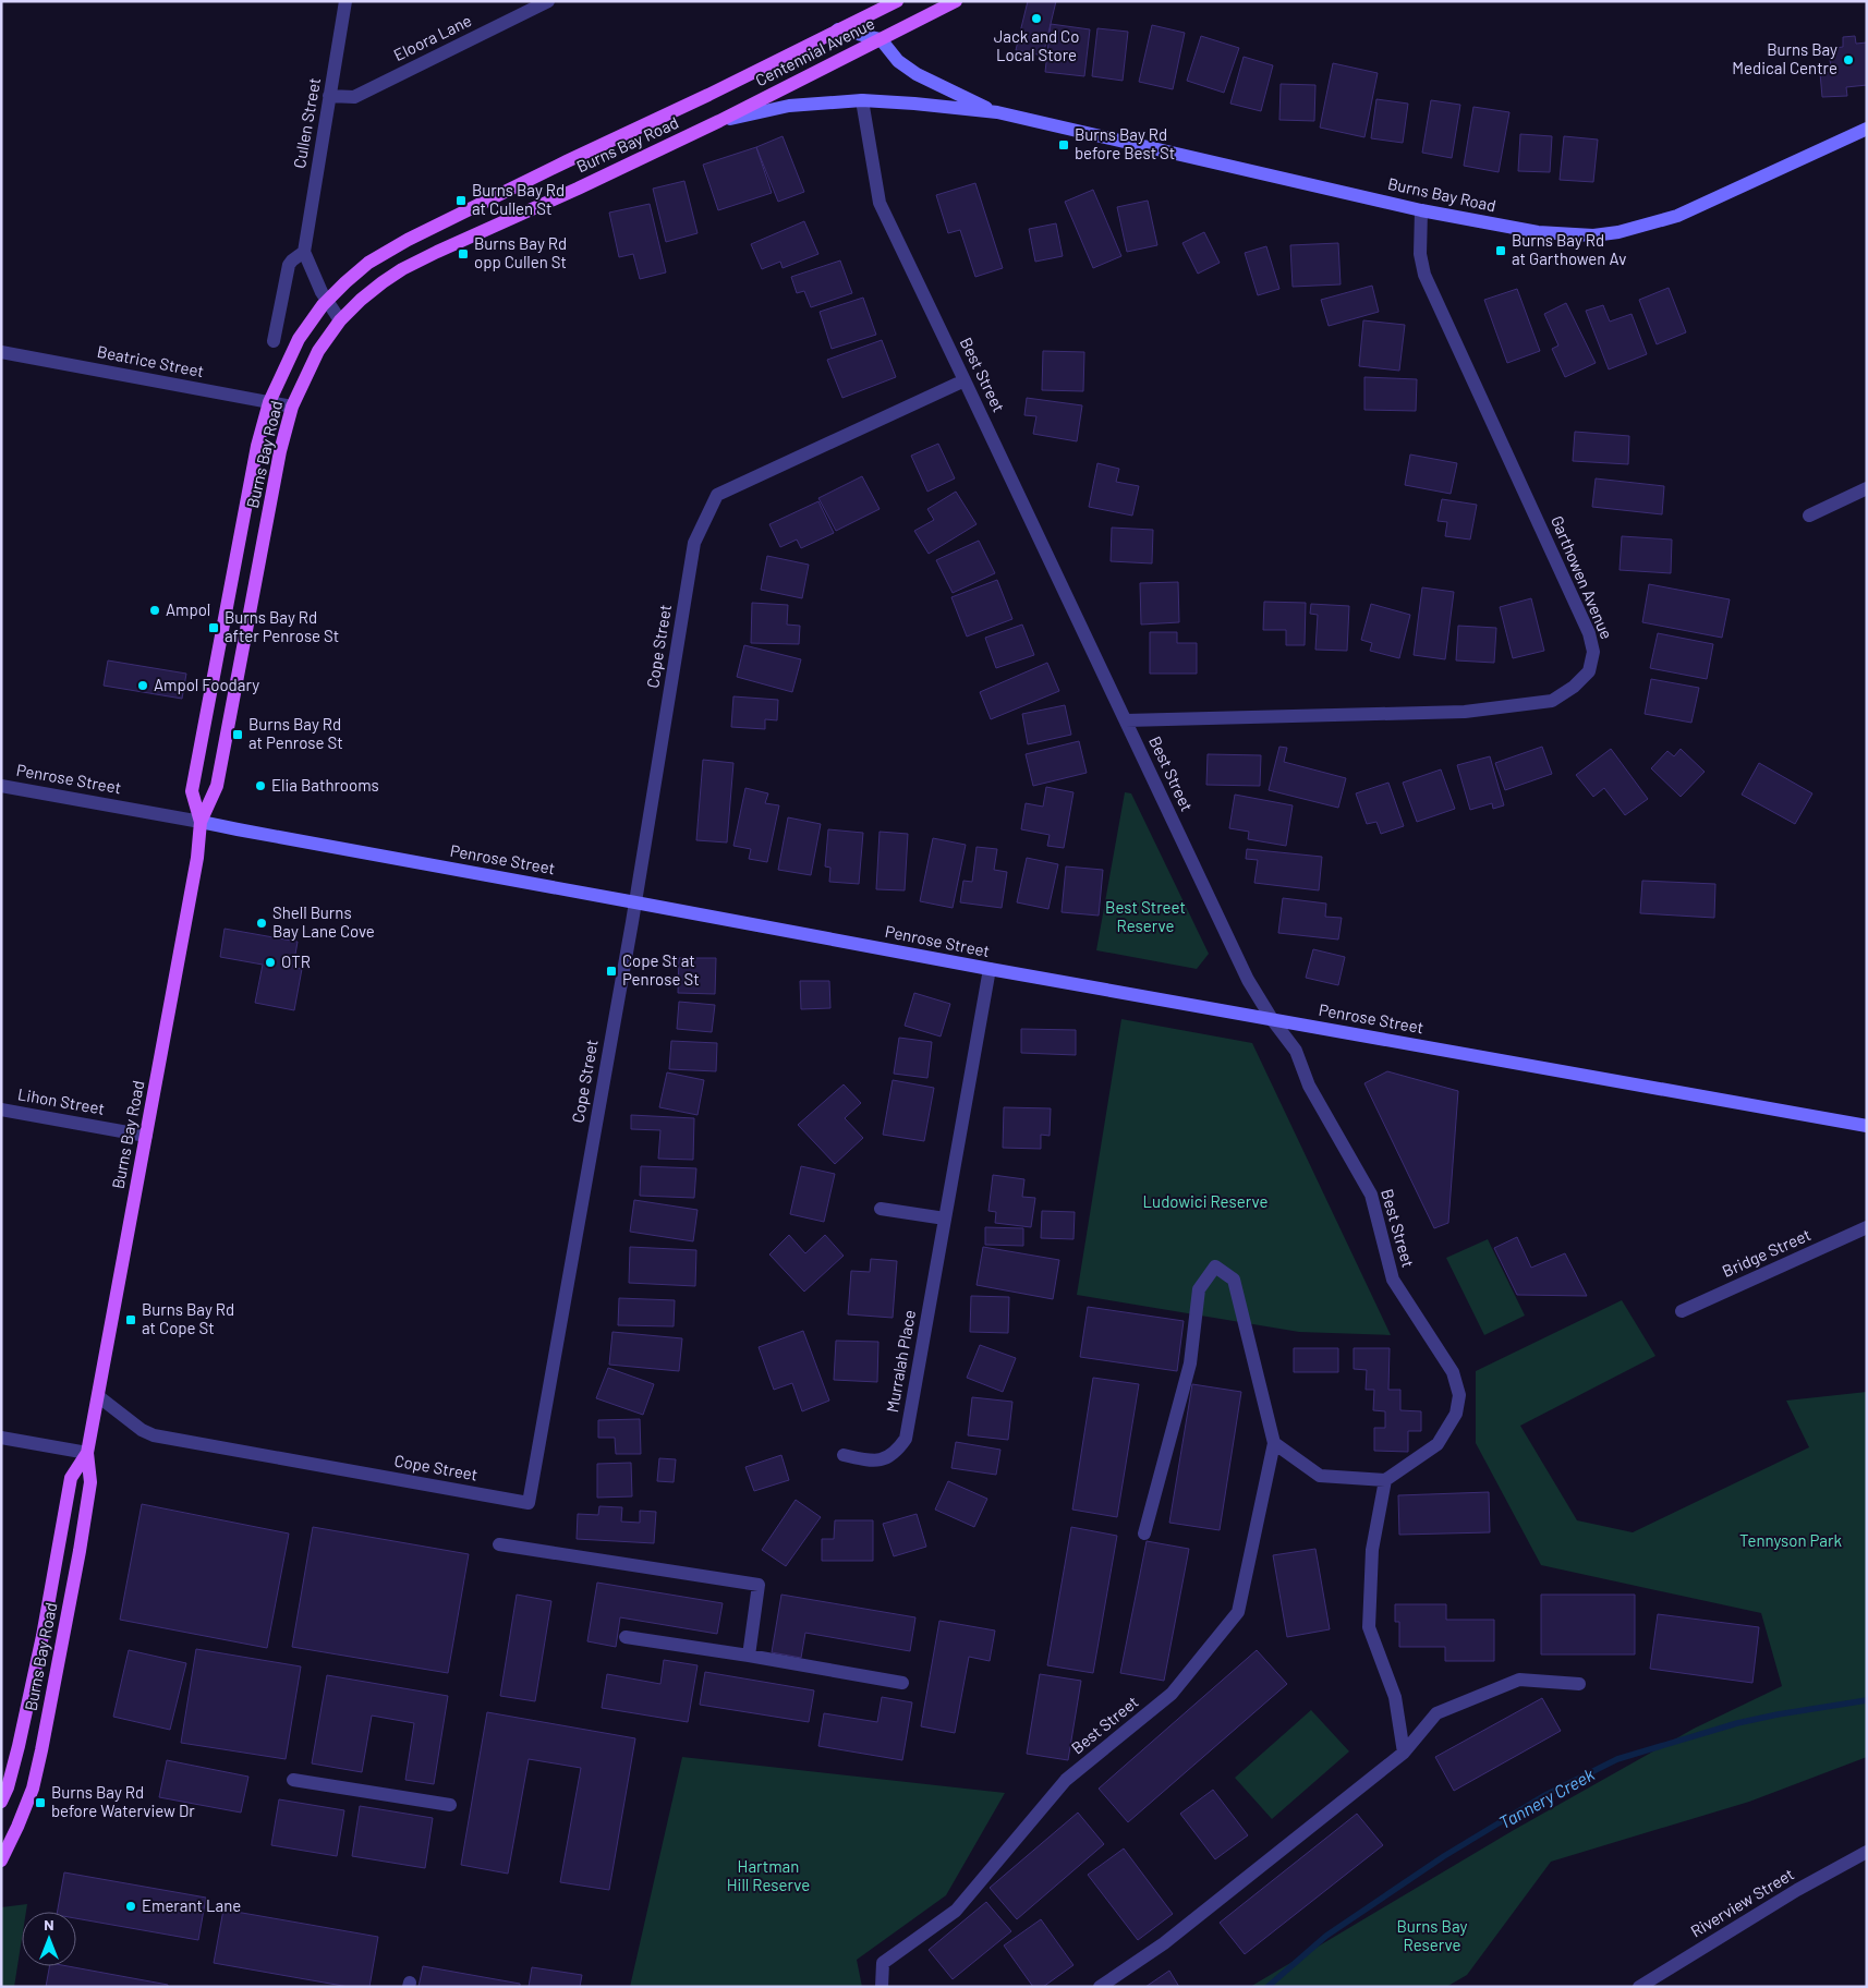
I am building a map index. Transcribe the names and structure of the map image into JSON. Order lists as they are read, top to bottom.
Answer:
{
  "streets": {
    "main road": ["Centennial Avenue", "Burns Bay Road", "Penrose Street"],
    "street": [
      "Eloora Lane",
      "Cullen Street",
      "Beatrice Street",
      "Best Street",
      "Garthowen Avenue",
      "Cope Street",
      "Lihon Street",
      "Bridge Street",
      "Murralah Place",
      "Riverview Street"
    ]
  },
  "crossings": [
    ["Eloora Lane", "Cullen Street"],
    ["Centennial Avenue", "Burns Bay Road"],
    ["Burns Bay Road", "Beatrice Street"],
    ["Burns Bay Road", "Best Street"],
    ["Burns Bay Road", "Garthowen Avenue"],
    ["Burns Bay Road", "Cope Street"],
    ["Burns Bay Road", "Penrose Street"],
    ["Burns Bay Road", "Lihon Street"],
    ["Best Street", "Garthowen Avenue"],
    ["Best Street", "Cope Street"],
    ["Best Street", "Penrose Street"],
    ["Cope Street", "Penrose Street"],
    ["Penrose Street", "Murralah Place"]
  ],
  "water": ["Tannery Creek"],
  "parks": [
    "Best Street Reserve",
    "Ludowici Reserve",
    "Tennyson Park",
    "Hartman Hill Reserve",
    "Burns Bay Reserve"
  ],
  "places": {
    "other": [
      "Jack and Co Local Store",
      "Burns Bay Medical Centre",
      "Ampol",
      "Ampol Foodary",
      "Elia Bathrooms",
      "Shell Burns Bay Lane Cove",
      "OTR",
      "Emerant Lane"
    ],
    "transit": [
      "Burns Bay Rd before Best St",
      "Burns Bay Rd at Cullen St",
      "Burns Bay Rd at Garthowen Av",
      "Burns Bay Rd opp Cullen St",
      "Burns Bay Rd after Penrose St",
      "Burns Bay Rd at Penrose St",
      "Cope St at Penrose St",
      "Burns Bay Rd at Cope St",
      "Burns Bay Rd before Waterview Dr"
    ]
  },
  "north": "top"
}
